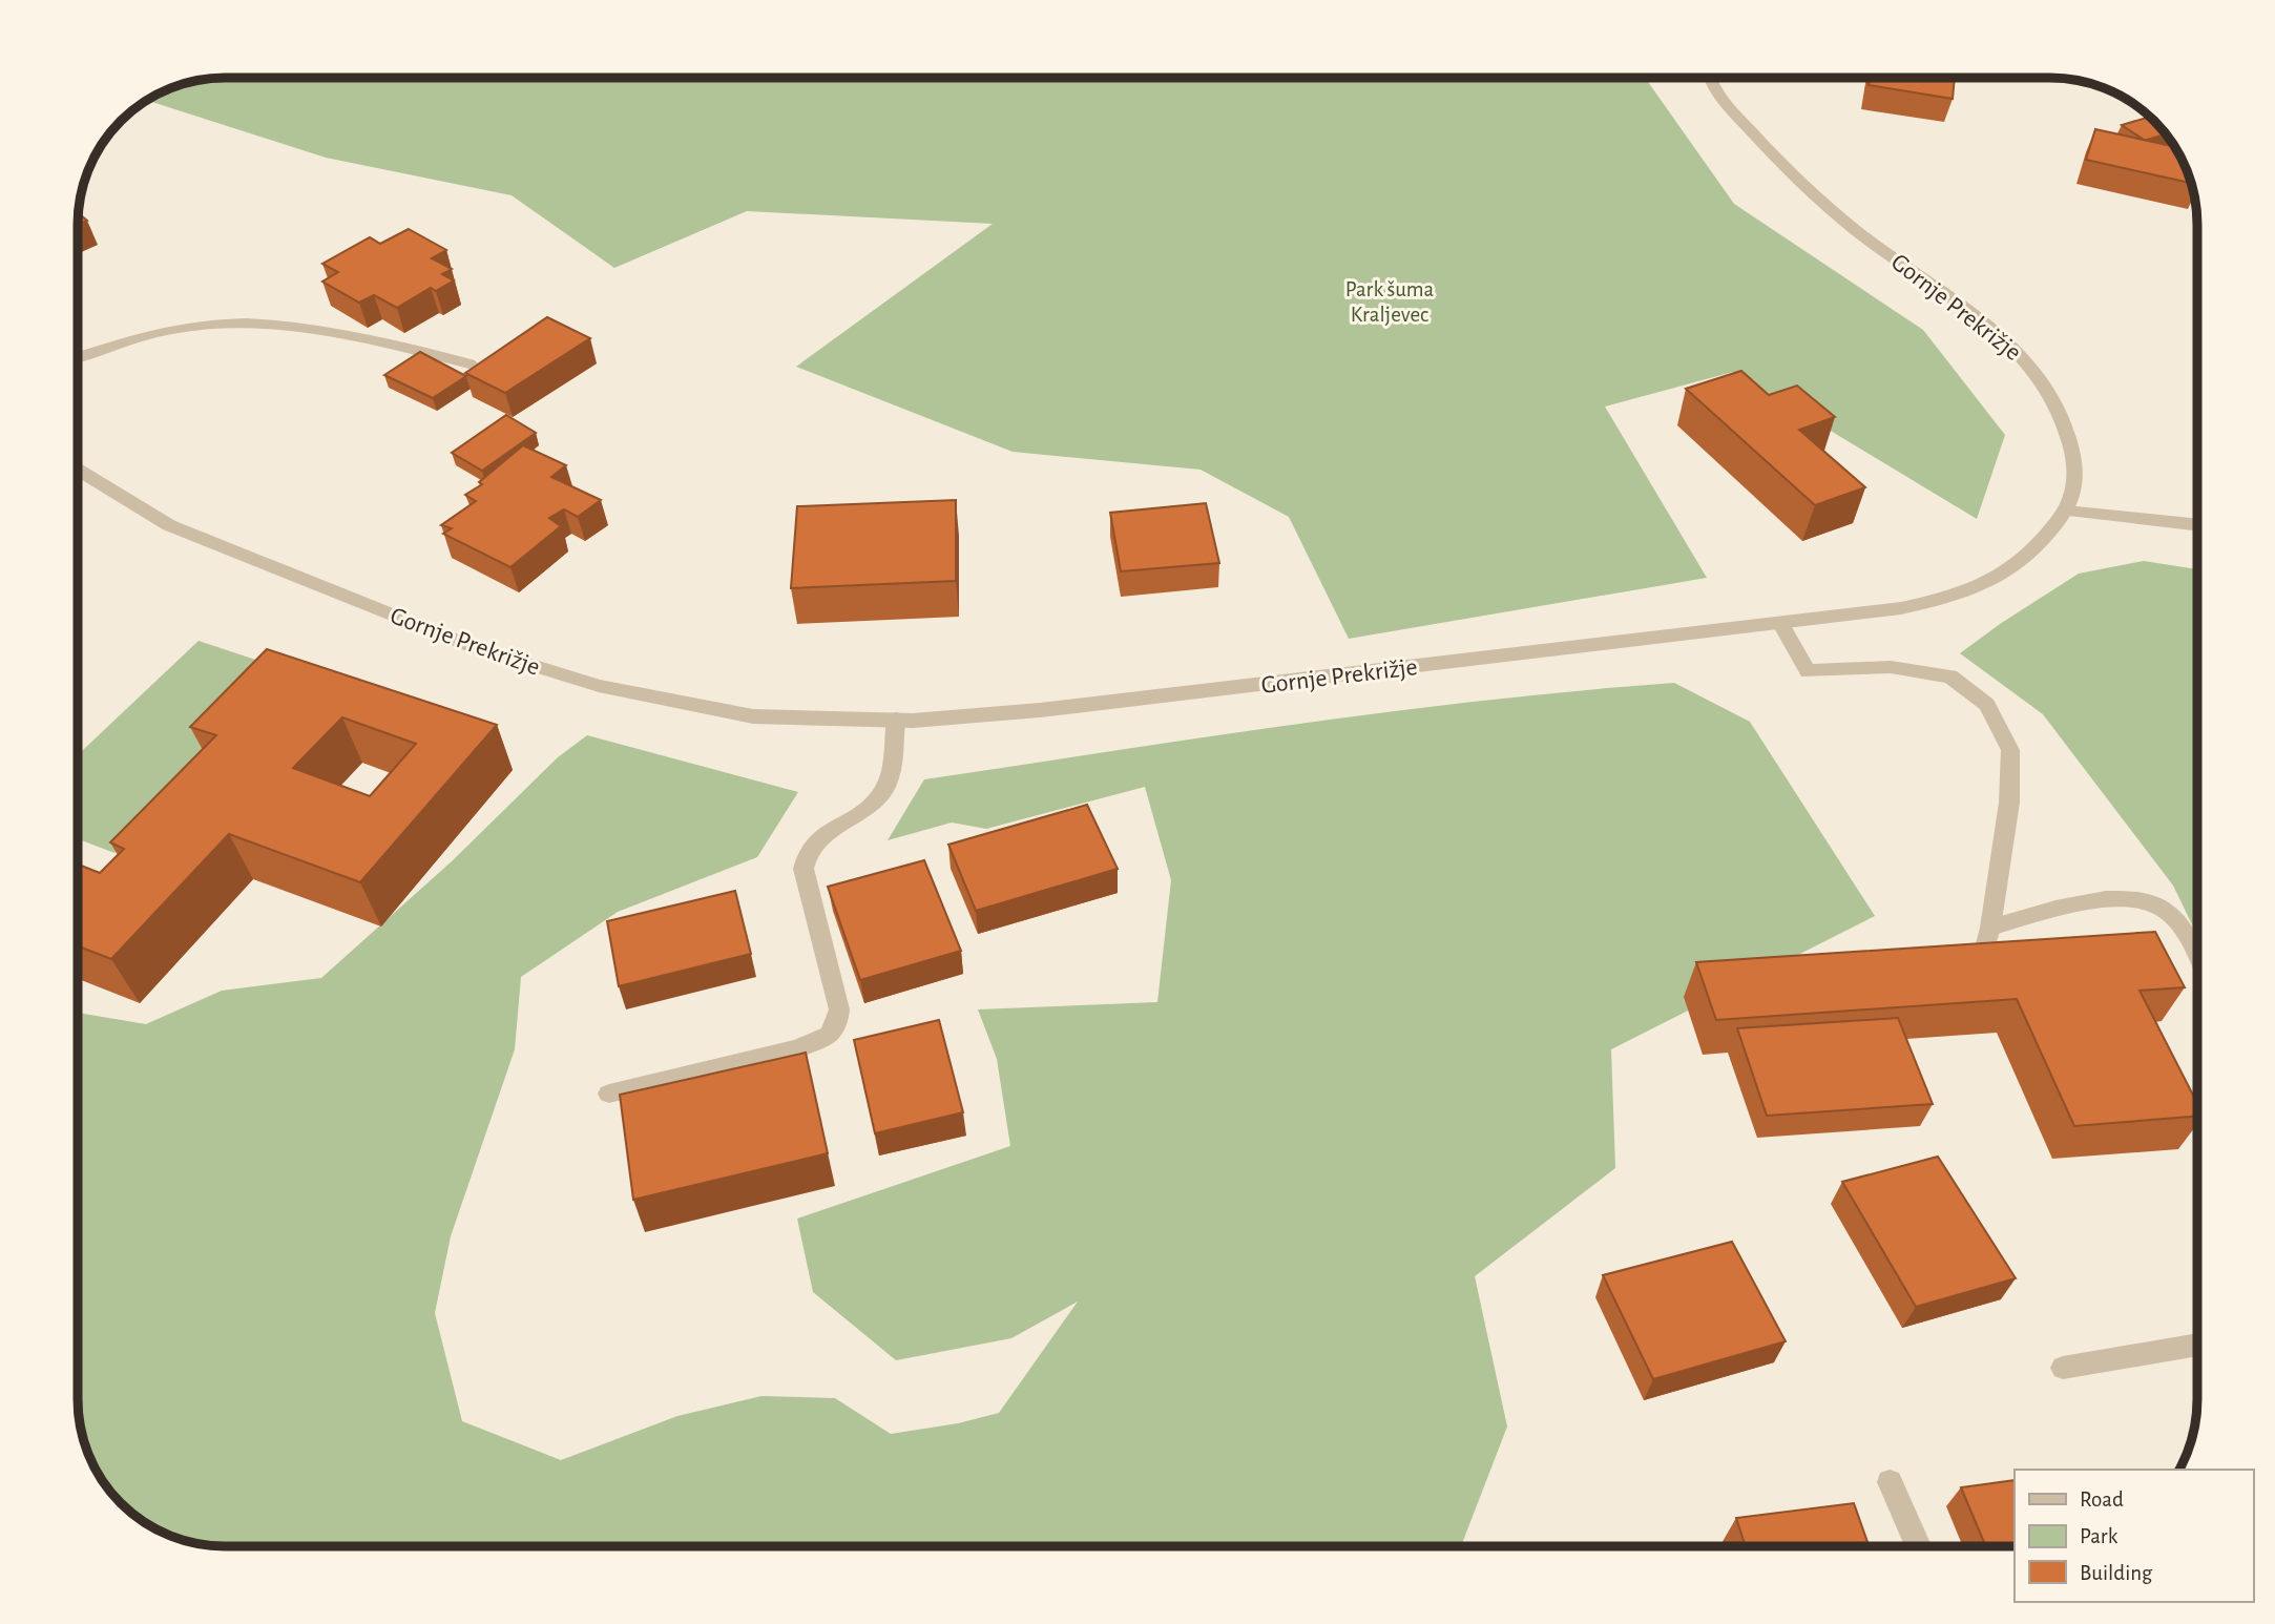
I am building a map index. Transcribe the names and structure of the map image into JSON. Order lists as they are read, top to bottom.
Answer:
{
  "streets": {
    "street": ["Gornje Prekrižje"]
  },
  "parks": ["Park šuma Kraljevec"],
  "legend": ["Road", "Park", "Building"]
}
